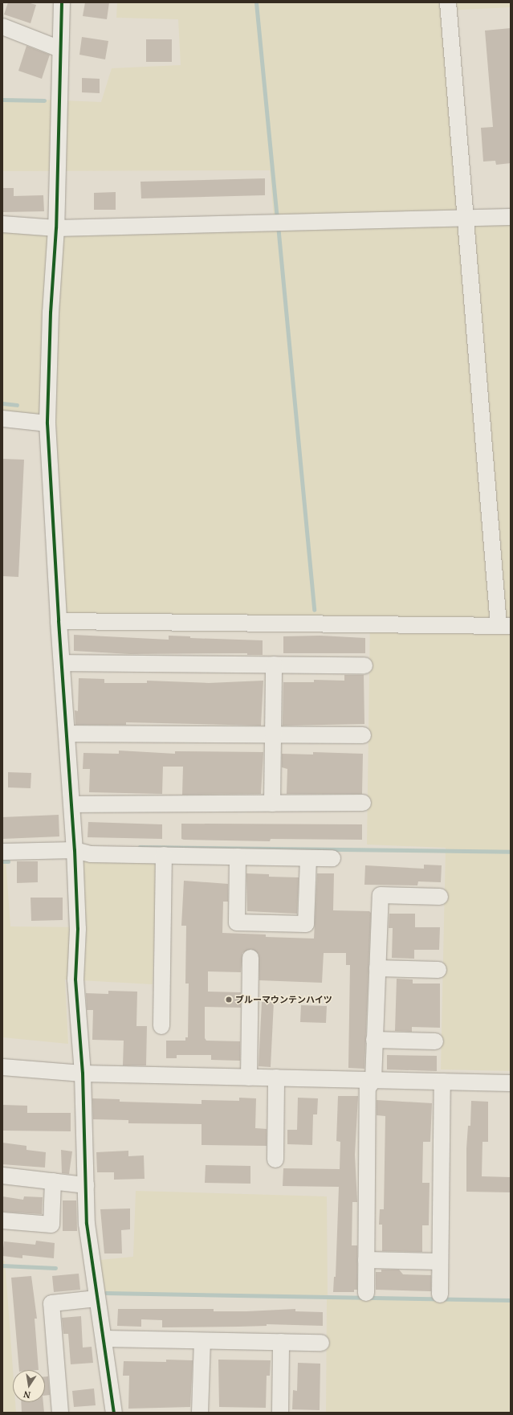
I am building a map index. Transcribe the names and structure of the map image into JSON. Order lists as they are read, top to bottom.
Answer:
{
  "places": ["ブルーマウンテンハイツ"],
  "north": "bottom"
}
